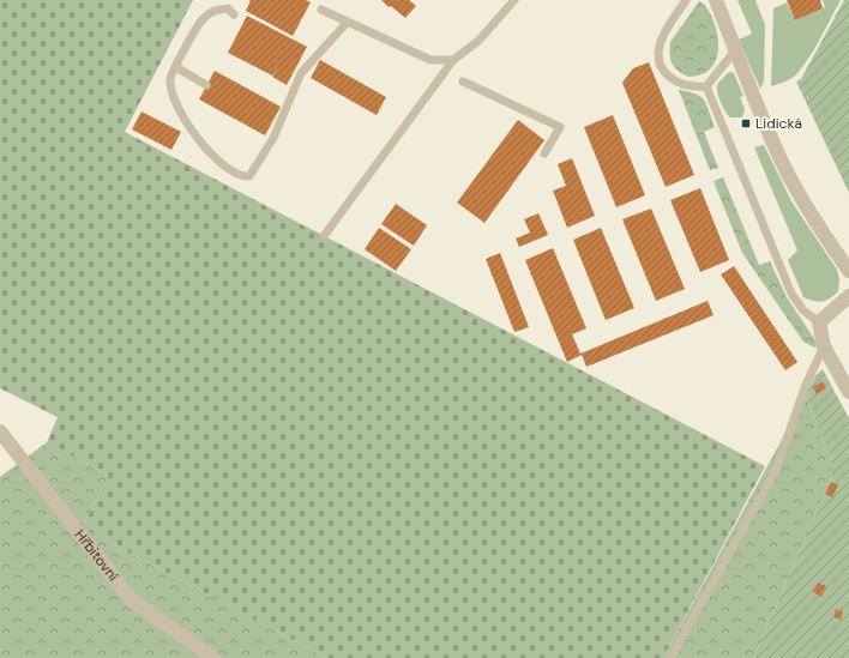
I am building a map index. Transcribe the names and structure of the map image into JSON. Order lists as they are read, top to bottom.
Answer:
{
  "streets": {
    "street": ["Hřbitovní"]
  },
  "places": {
    "transit": ["Lidická"]
  }
}
